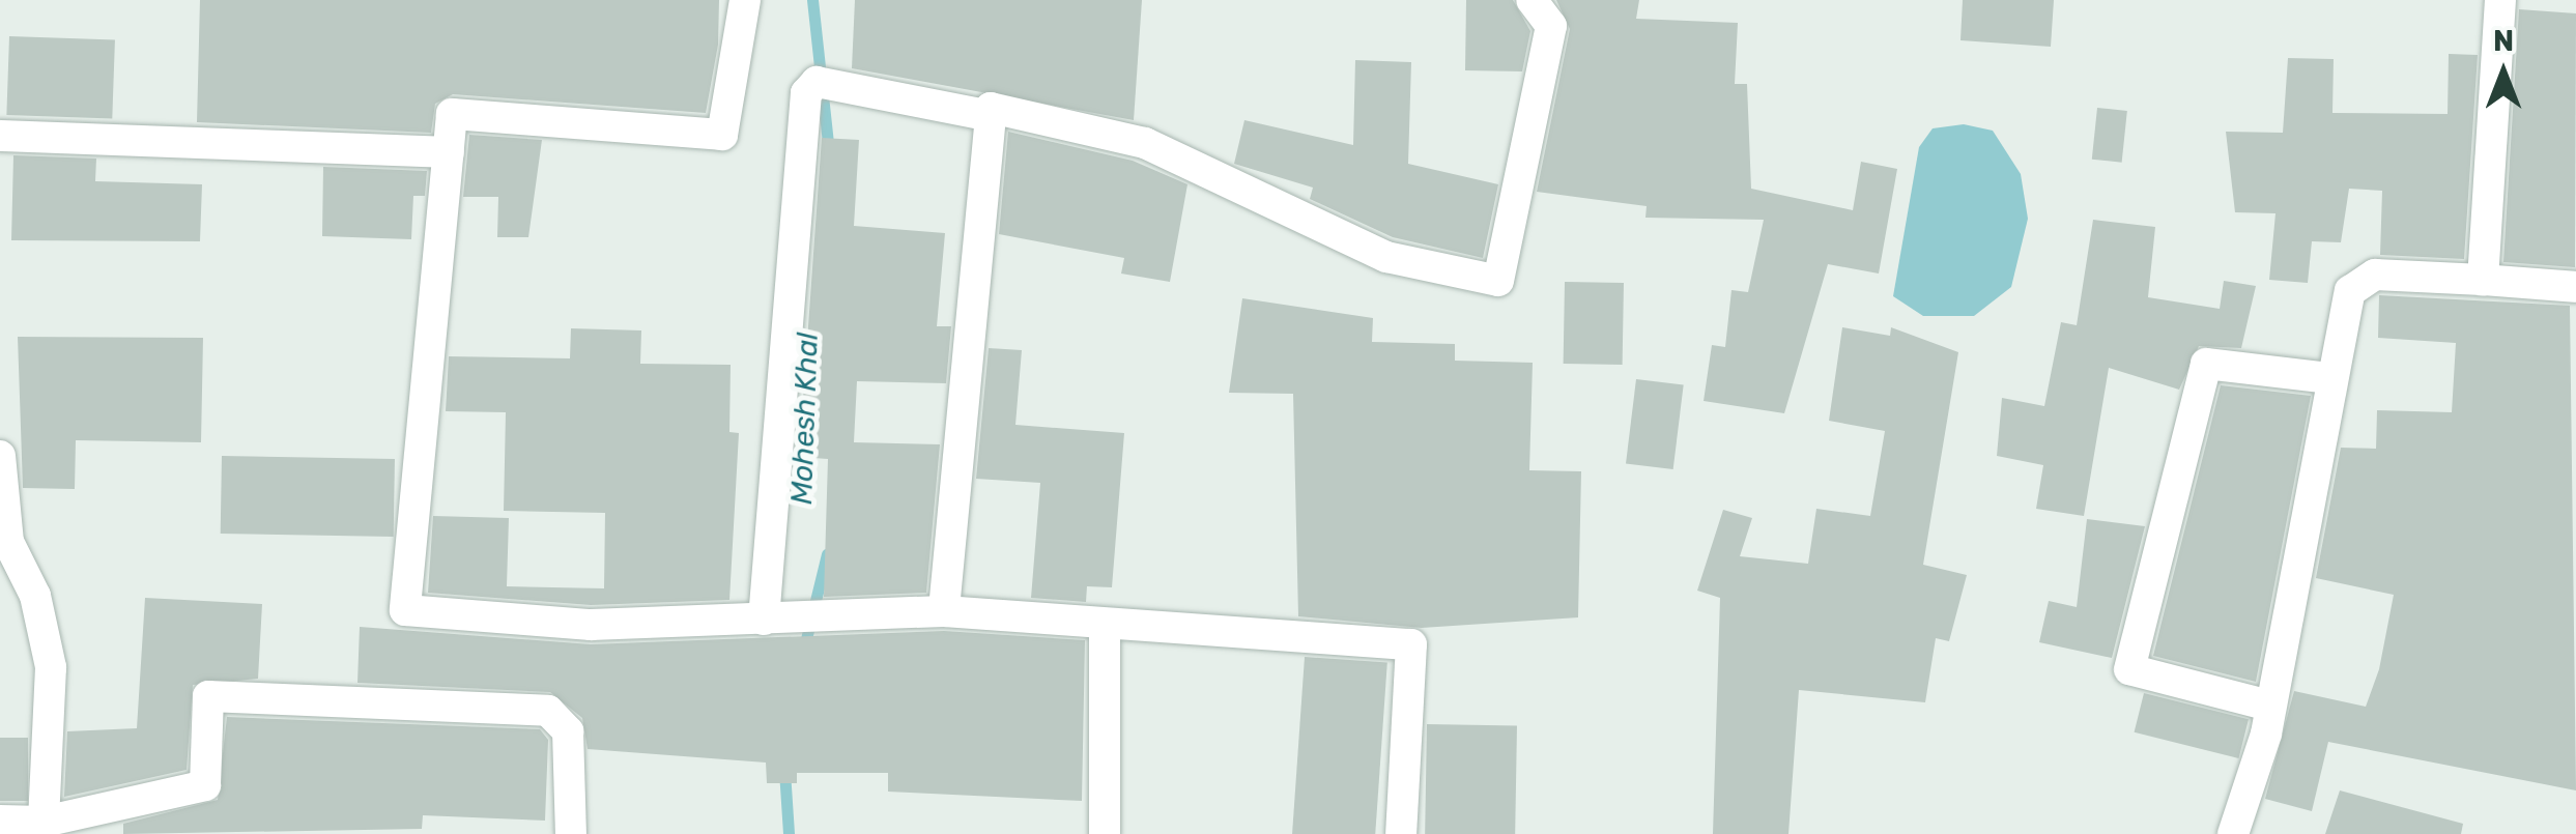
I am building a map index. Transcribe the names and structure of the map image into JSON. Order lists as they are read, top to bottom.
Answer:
{
  "water": ["Mohesh Khal"],
  "north": "top"
}
